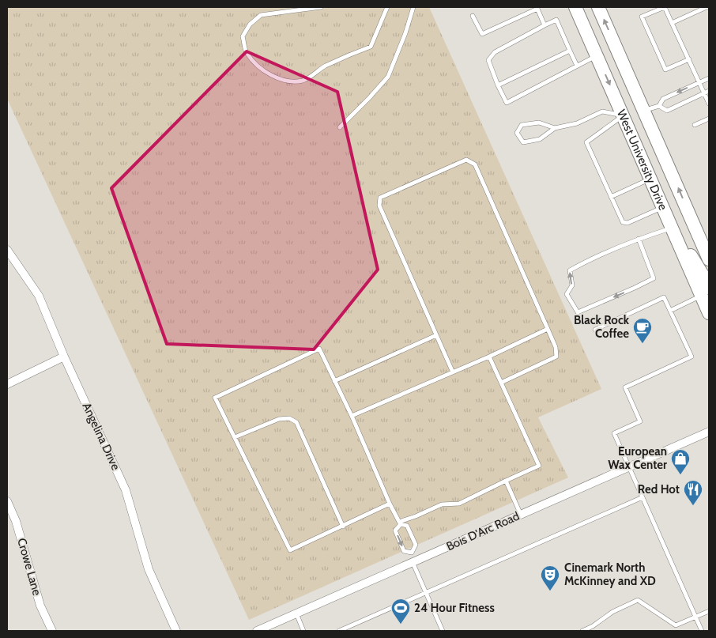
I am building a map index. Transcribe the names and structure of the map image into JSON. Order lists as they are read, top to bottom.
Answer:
{
  "streets": {
    "highway": ["West University Drive"],
    "street": ["Angelina Drive", "Bois D'Arc Road", "Crowe Lane"]
  },
  "places": {
    "cafe": ["Black Rock Coffee"],
    "shop": ["European Wax Center"],
    "restaurant": ["Red Hot"],
    "theatre": ["Cinemark North McKinney and XD"],
    "sports": ["24 Hour Fitness"]
  }
}
